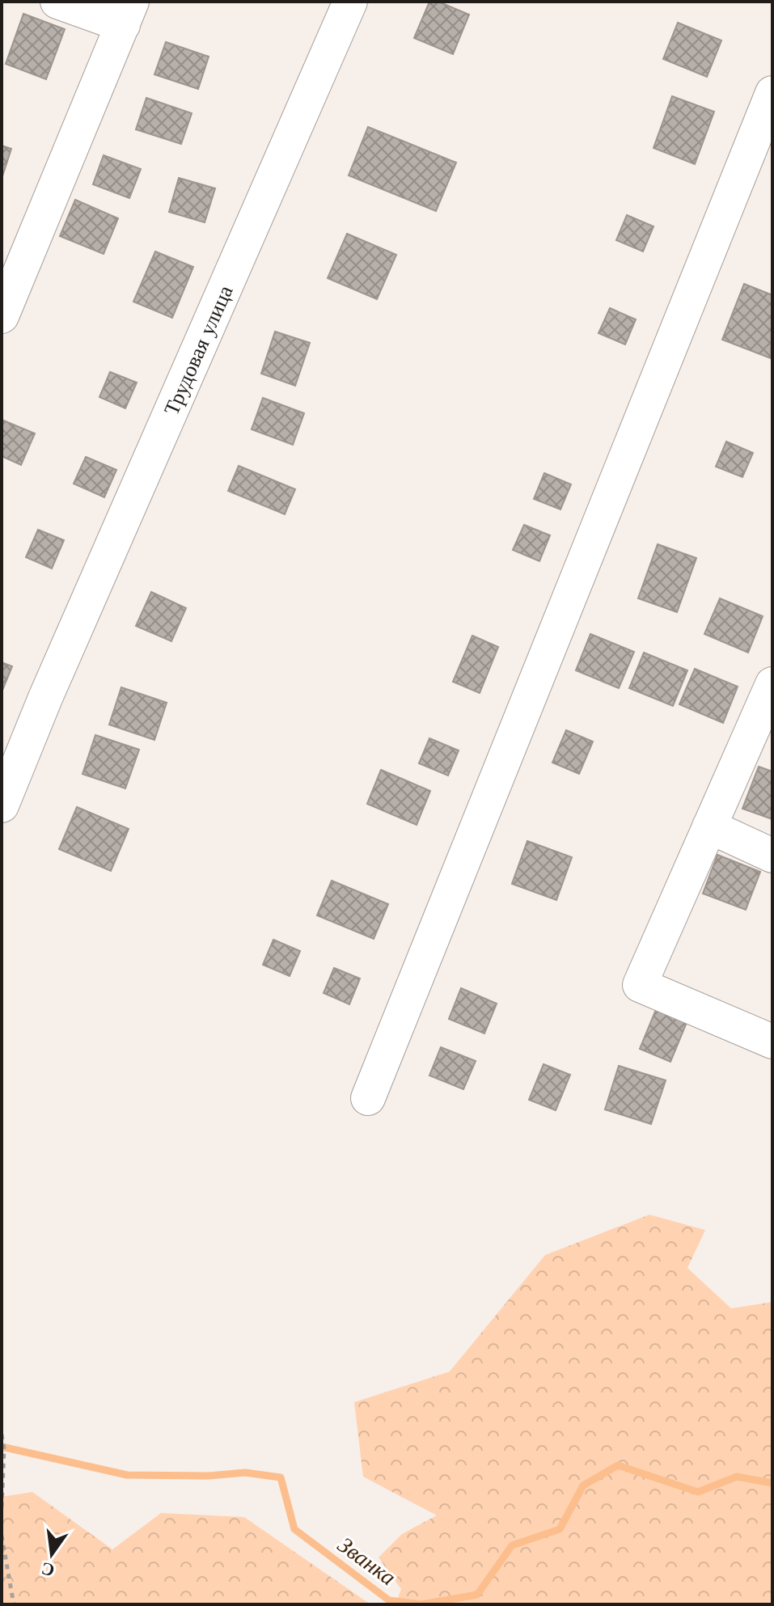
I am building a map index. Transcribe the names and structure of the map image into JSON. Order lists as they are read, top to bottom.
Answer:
{
  "streets": {
    "street": ["Трудовая улица"]
  },
  "water": ["Званка"],
  "north": "bottom"
}
